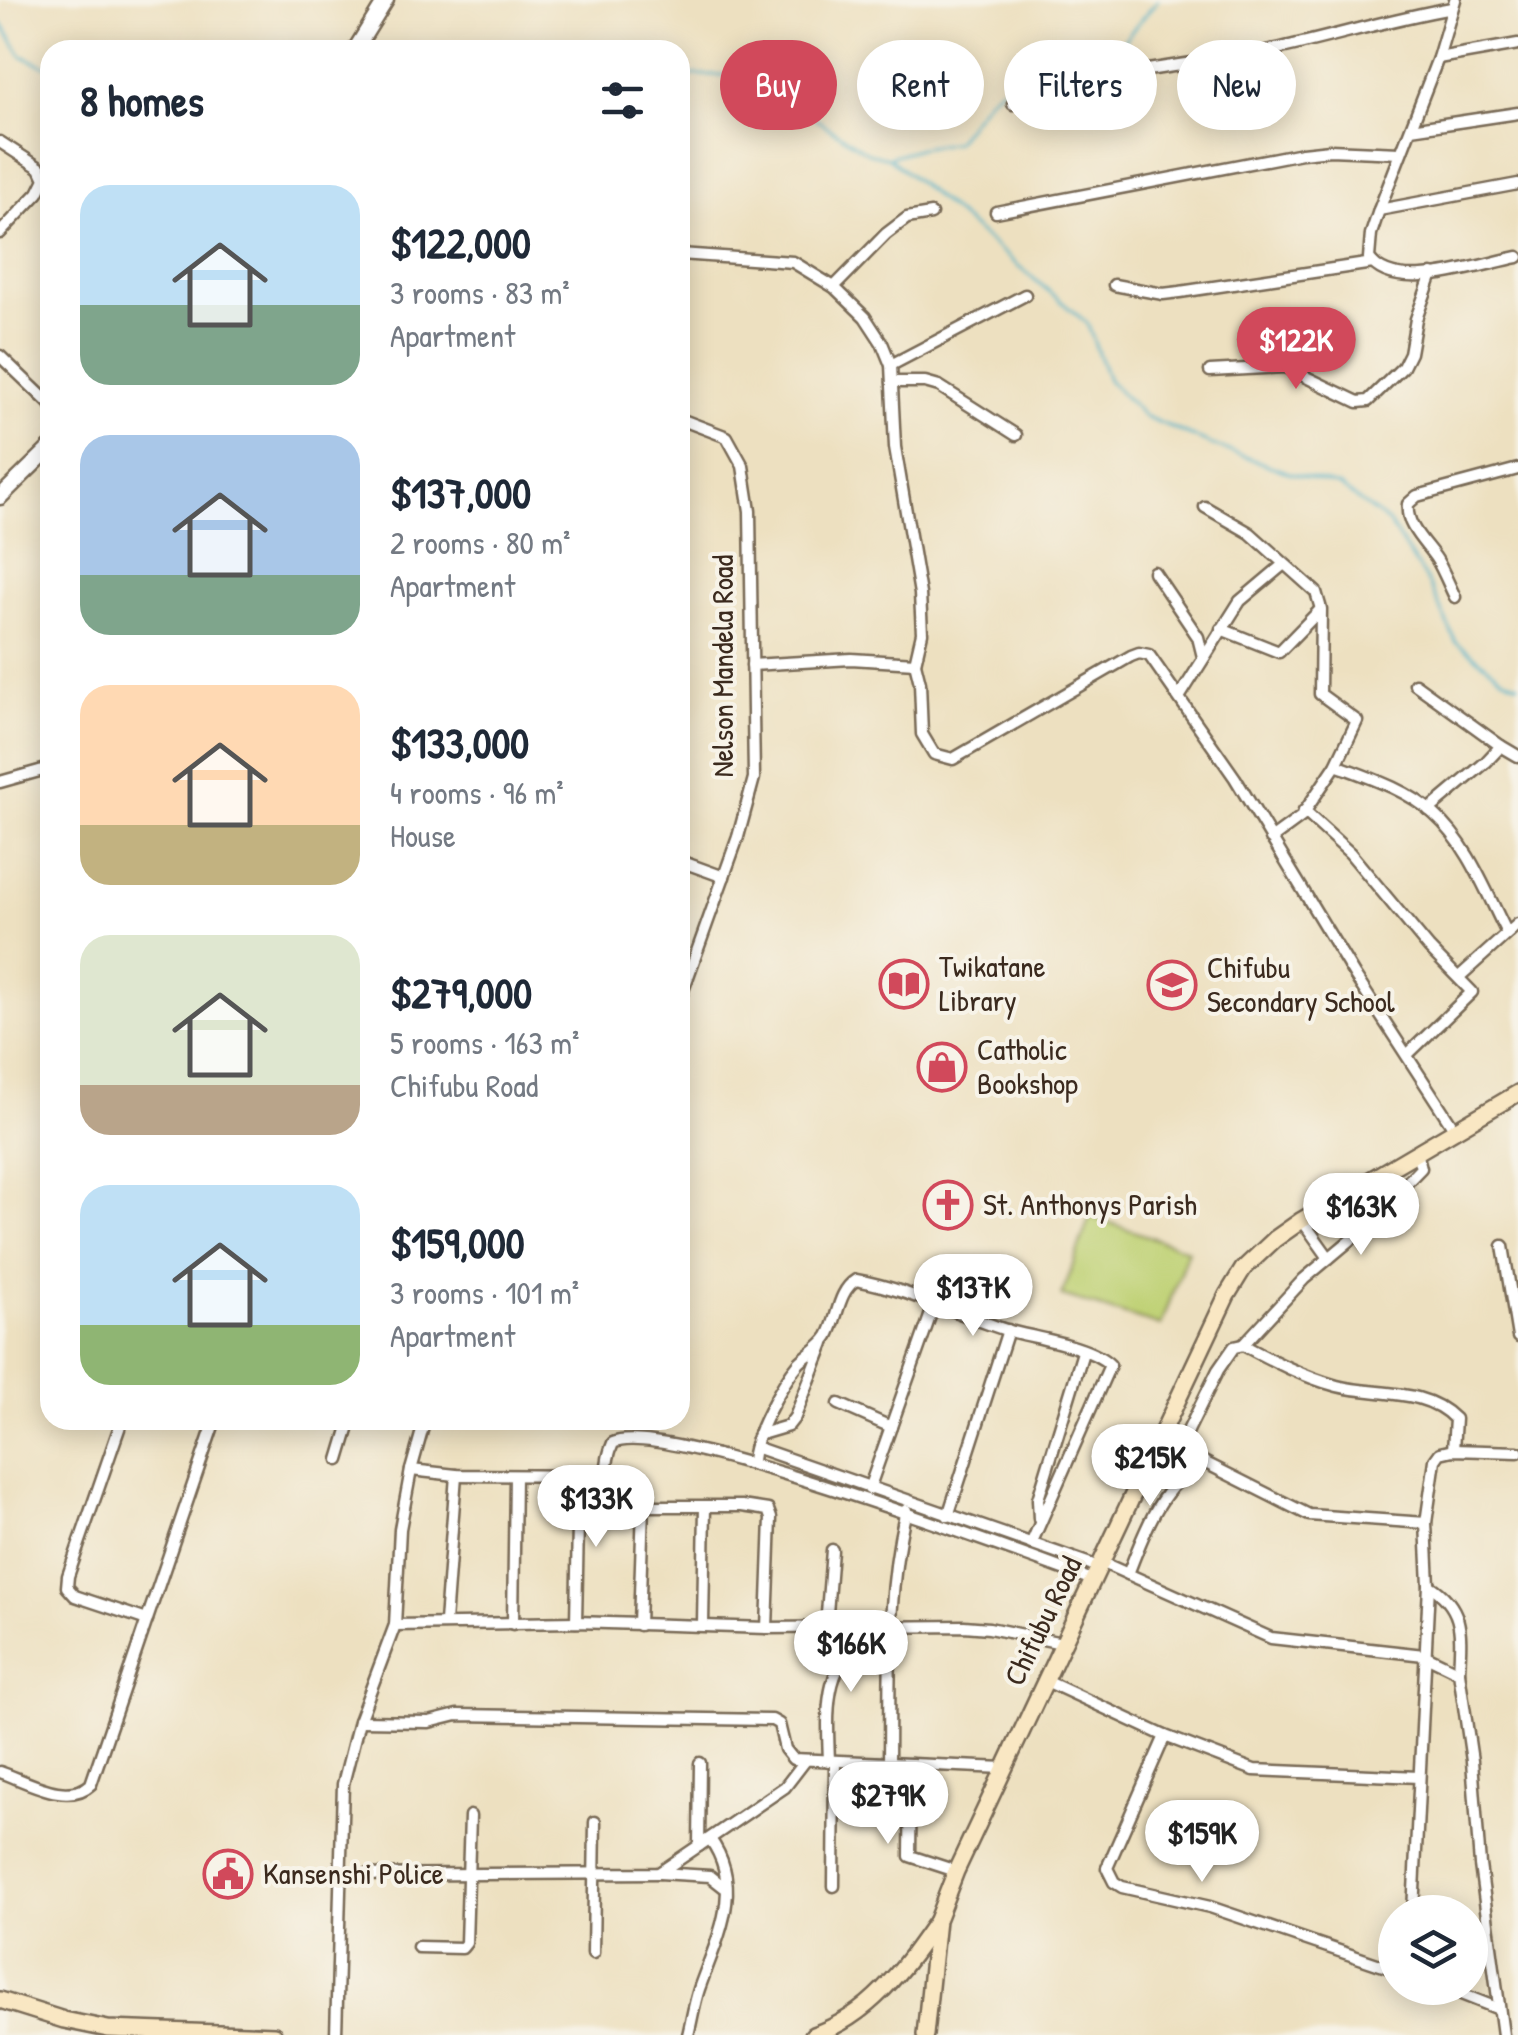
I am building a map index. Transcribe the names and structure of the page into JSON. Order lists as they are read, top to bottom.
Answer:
{
  "streets": {
    "main road": ["Chifubu Road"],
    "street": ["Nelson Mandela Road"]
  },
  "places": {
    "library": ["Twikatane Library"],
    "school or university": ["Chifubu Secondary School"],
    "shop": ["Catholic Bookshop"],
    "church": ["St. Anthonys Parish"],
    "public building": ["Kansenshi Police"]
  },
  "page": {
    "chip": [
      "Buy",
      "Rent",
      "Filters",
      "New"
    ],
    "heading": "8 homes",
    "list": [
      {
        "name": "$122,000",
        "note": "3 rooms · 83 m² · Apartment"
      },
      {
        "name": "$137,000",
        "note": "2 rooms · 80 m² · Apartment"
      },
      {
        "name": "$133,000",
        "note": "4 rooms · 96 m² · House"
      },
      {
        "name": "$279,000",
        "note": "5 rooms · 163 m² · Chifubu Road"
      },
      {
        "name": "$159,000",
        "note": "3 rooms · 101 m² · Apartment"
      }
    ],
    "price": [
      "$122K",
      "$163K",
      "$137K",
      "$215K",
      "$133K",
      "$166K",
      "$279K",
      "$159K"
    ]
  }
}
